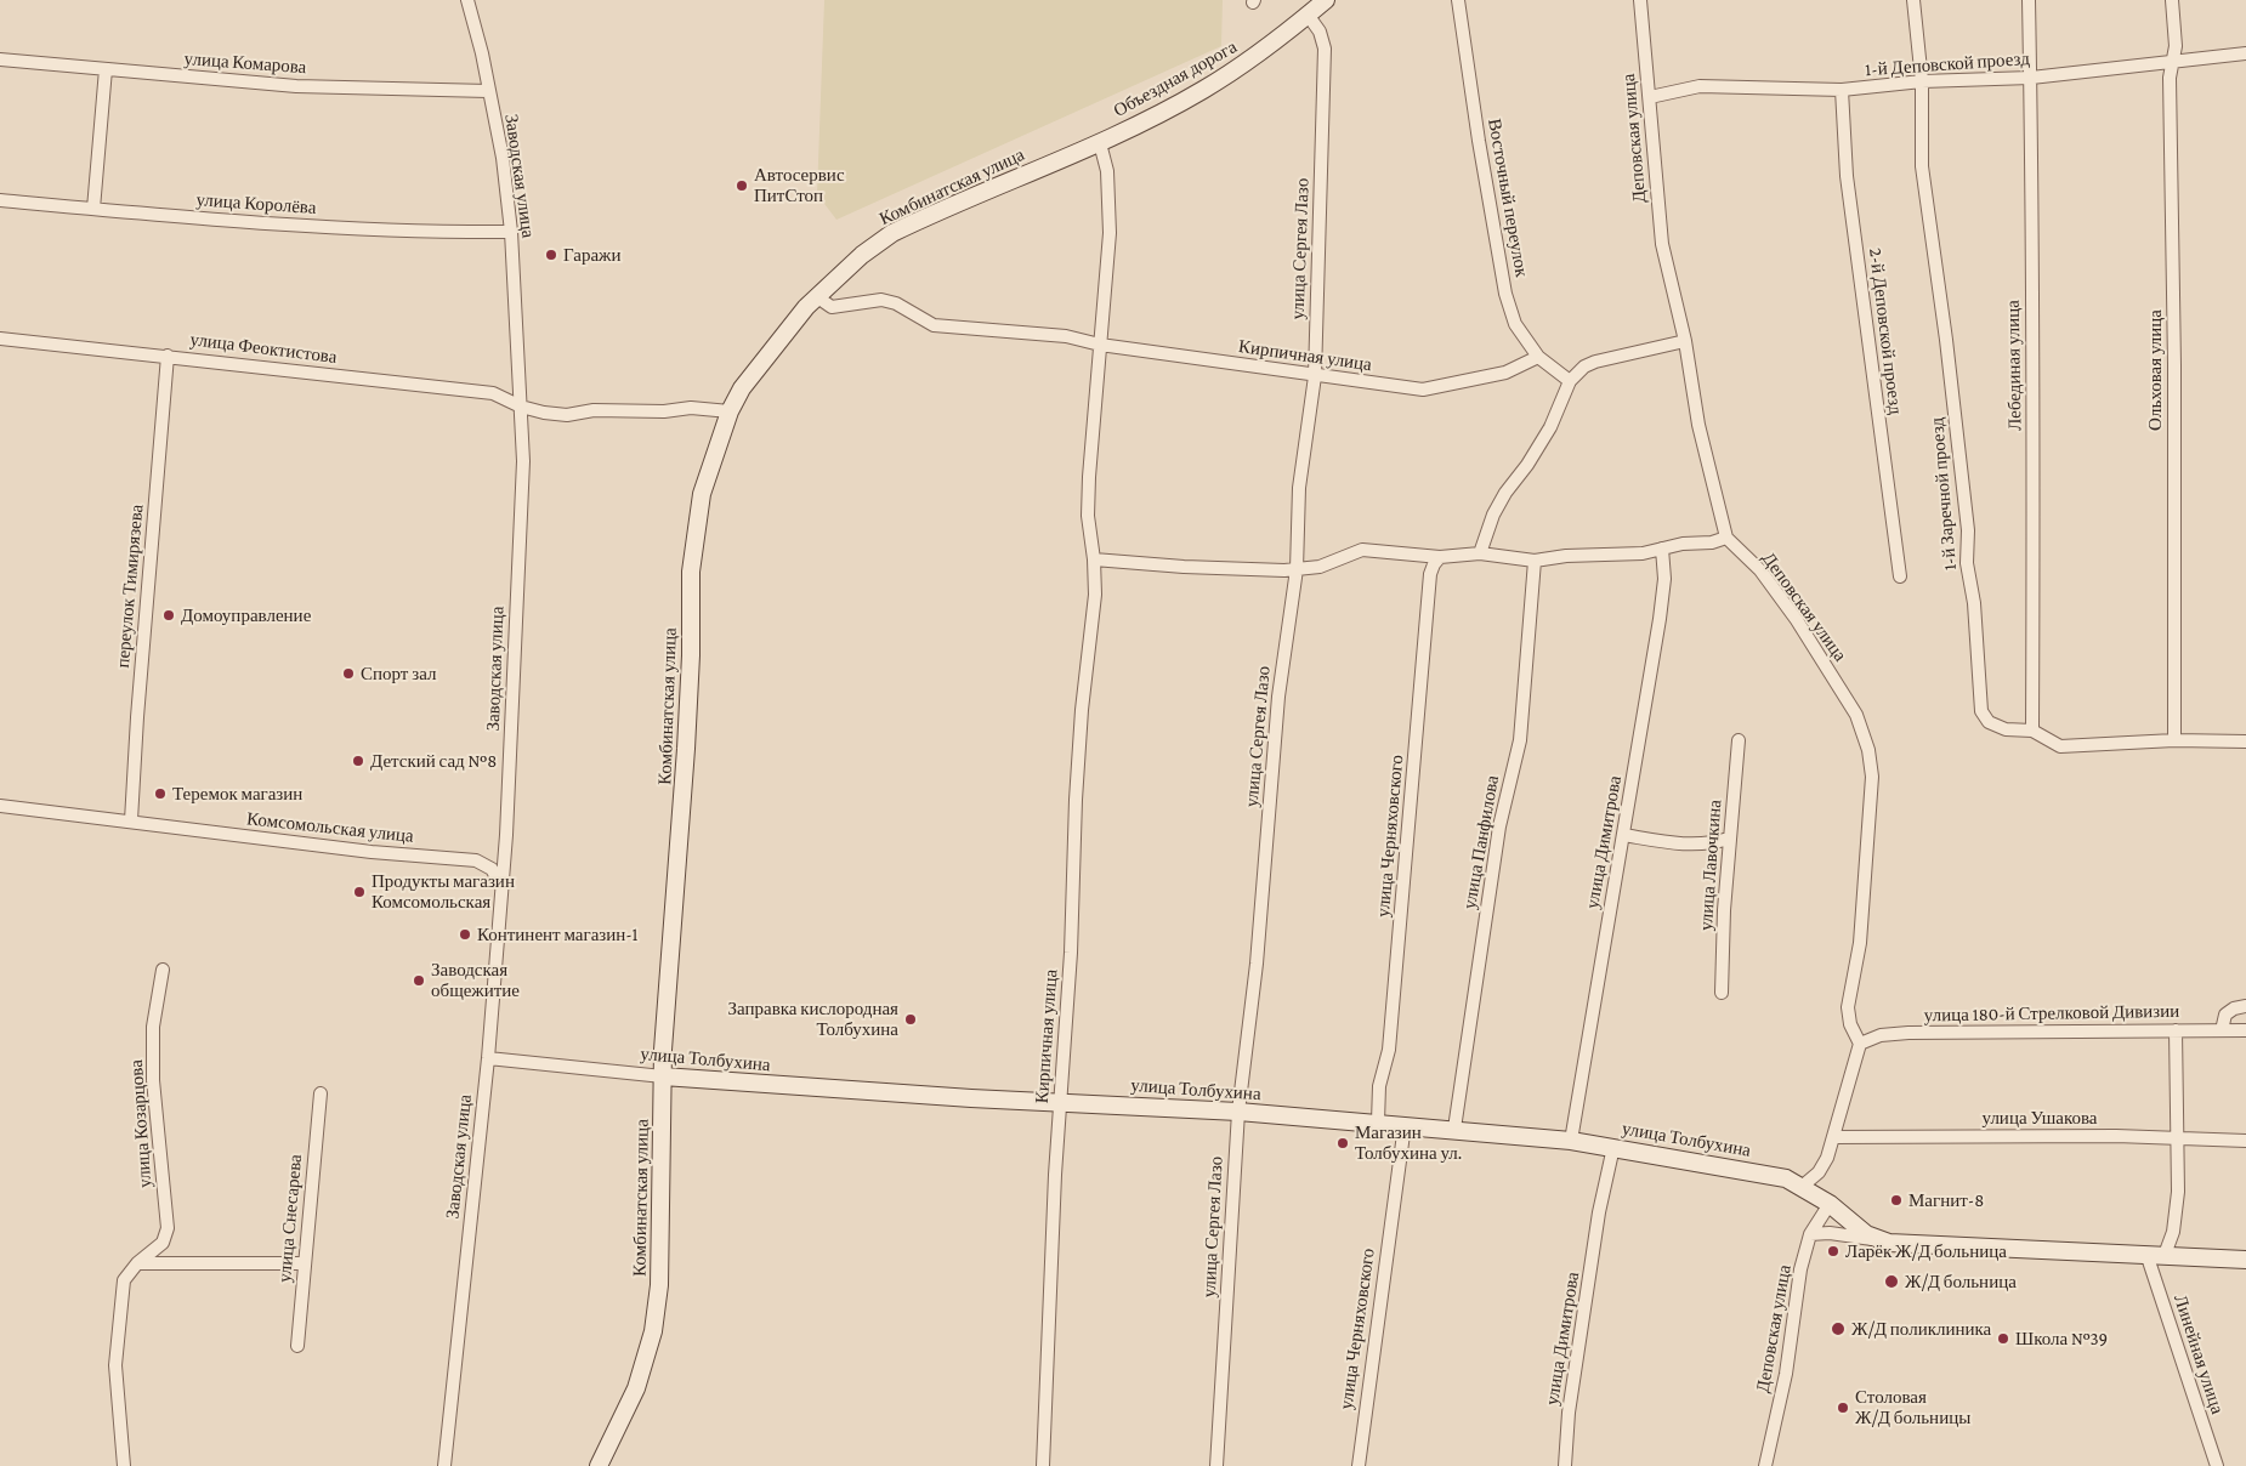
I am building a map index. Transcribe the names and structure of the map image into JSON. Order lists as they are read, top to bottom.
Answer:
{
  "streets": {
    "main road": ["Объездная дорога", "Комбинатская улица", "улица Толбухина"],
    "street": [
      "улица Комарова",
      "1-й Деповской проезд",
      "Деповская улица",
      "Заводская улица",
      "Восточный переулок",
      "улица Королёва",
      "улица Сергея Лазо",
      "2-й Деповской проезд",
      "улица Феоктистова",
      "Кирпичная улица",
      "Лебединая улица",
      "Ольховая улица",
      "1-й Заречной проезд",
      "переулок Тимирязева",
      "Комсомольская улица",
      "улица Черняховского",
      "улица Панфилова",
      "улица Димитрова",
      "улица Лавочкина",
      "улица 180-й Стрелковой Дивизии",
      "улица Ушакова",
      "улица Козарцова",
      "улица Снесарева",
      "Линейная улица"
    ]
  },
  "crossings": [
    ["улица Комарова", "Заводская улица"],
    ["1-й Деповской проезд", "Деповская улица"],
    ["1-й Деповской проезд", "2-й Деповской проезд"],
    ["1-й Деповской проезд", "Лебединая улица"],
    ["1-й Деповской проезд", "Ольховая улица"],
    ["1-й Деповской проезд", "1-й Заречной проезд"],
    ["Объездная дорога", "Комбинатская улица"],
    ["Объездная дорога", "улица Сергея Лазо"],
    ["Деповская улица", "улица 180-й Стрелковой Дивизии"],
    ["Деповская улица", "улица Толбухина"],
    ["Заводская улица", "улица Королёва"],
    ["Заводская улица", "улица Феоктистова"],
    ["Заводская улица", "Комсомольская улица"],
    ["Заводская улица", "улица Толбухина"],
    ["Комбинатская улица", "улица Феоктистова"],
    ["Комбинатская улица", "Кирпичная улица"],
    ["Комбинатская улица", "улица Толбухина"],
    ["Восточный переулок", "Кирпичная улица"],
    ["улица Сергея Лазо", "Кирпичная улица"],
    ["улица Сергея Лазо", "улица Толбухина"],
    ["улица Феоктистова", "переулок Тимирязева"],
    ["Кирпичная улица", "улица Толбухина"],
    ["Лебединая улица", "1-й Заречной проезд"],
    ["Ольховая улица", "1-й Заречной проезд"],
    ["переулок Тимирязева", "Комсомольская улица"],
    ["улица Черняховского", "улица Толбухина"],
    ["улица Панфилова", "улица Толбухина"],
    ["улица Димитрова", "улица Толбухина"],
    ["улица Толбухина", "Линейная улица"]
  ],
  "places": [
    "Автосервис ПитСтоп",
    "Гаражи",
    "Домоуправление",
    "Спорт зал",
    "Детский сад №8",
    "Теремок магазин",
    "Продукты магазин Комсомольская",
    "Континент магазин-1",
    "Заводская общежитие",
    "Заправка кислородная Толбухина",
    "Магазин Толбухина ул.",
    "Магнит-8",
    "Ларёк Ж/Д больница",
    "Ж/Д больница",
    "Ж/Д поликлиника",
    "Школа №39",
    "Столовая Ж/Д больницы"
  ]
}
